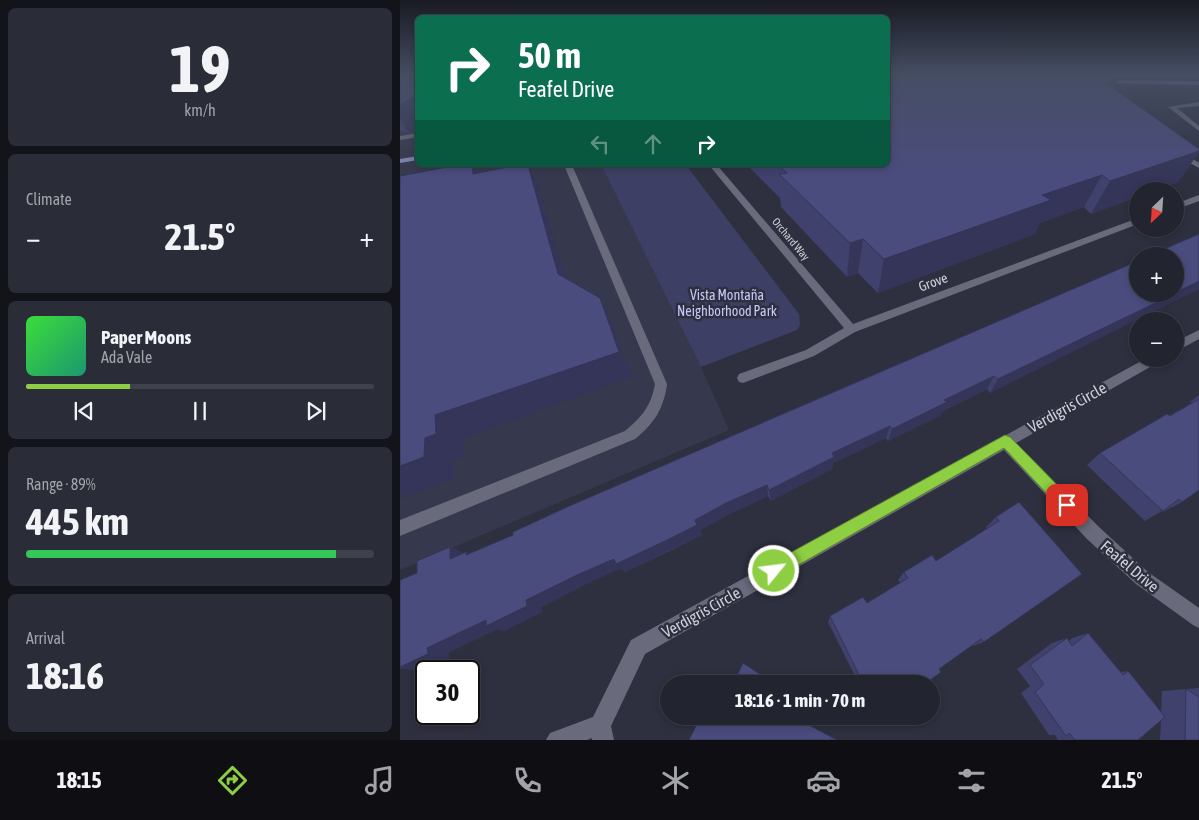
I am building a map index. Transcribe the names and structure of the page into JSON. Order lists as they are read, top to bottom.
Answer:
{
  "streets": {
    "street": [
      "Orchard Way",
      "Grove",
      "Verdigris Circle",
      "Feafel Drive"
    ]
  },
  "crossings": [
    ["Orchard Way", "Grove"],
    ["Verdigris Circle", "Feafel Drive"]
  ],
  "parks": ["Vista Montaña Neighborhood Park"],
  "north": "bottom left",
  "page": {
    "tile": [
      ["19", "km/h"],
      "Climate",
      ["Range · 89%", "445 km"],
      ["Arrival", "18:16"]
    ],
    "turn": ["50 m", "Feafel Drive"],
    "map_buttons": ["+", "−"],
    "heat": ["−", "21.5°", "+"],
    "song": ["Paper Moons", "Ada Vale"],
    "limit": "30",
    "trip": "18:16 · 1 min · 70 m",
    "tabs": ["18:15", "21.5°"]
  }
}
